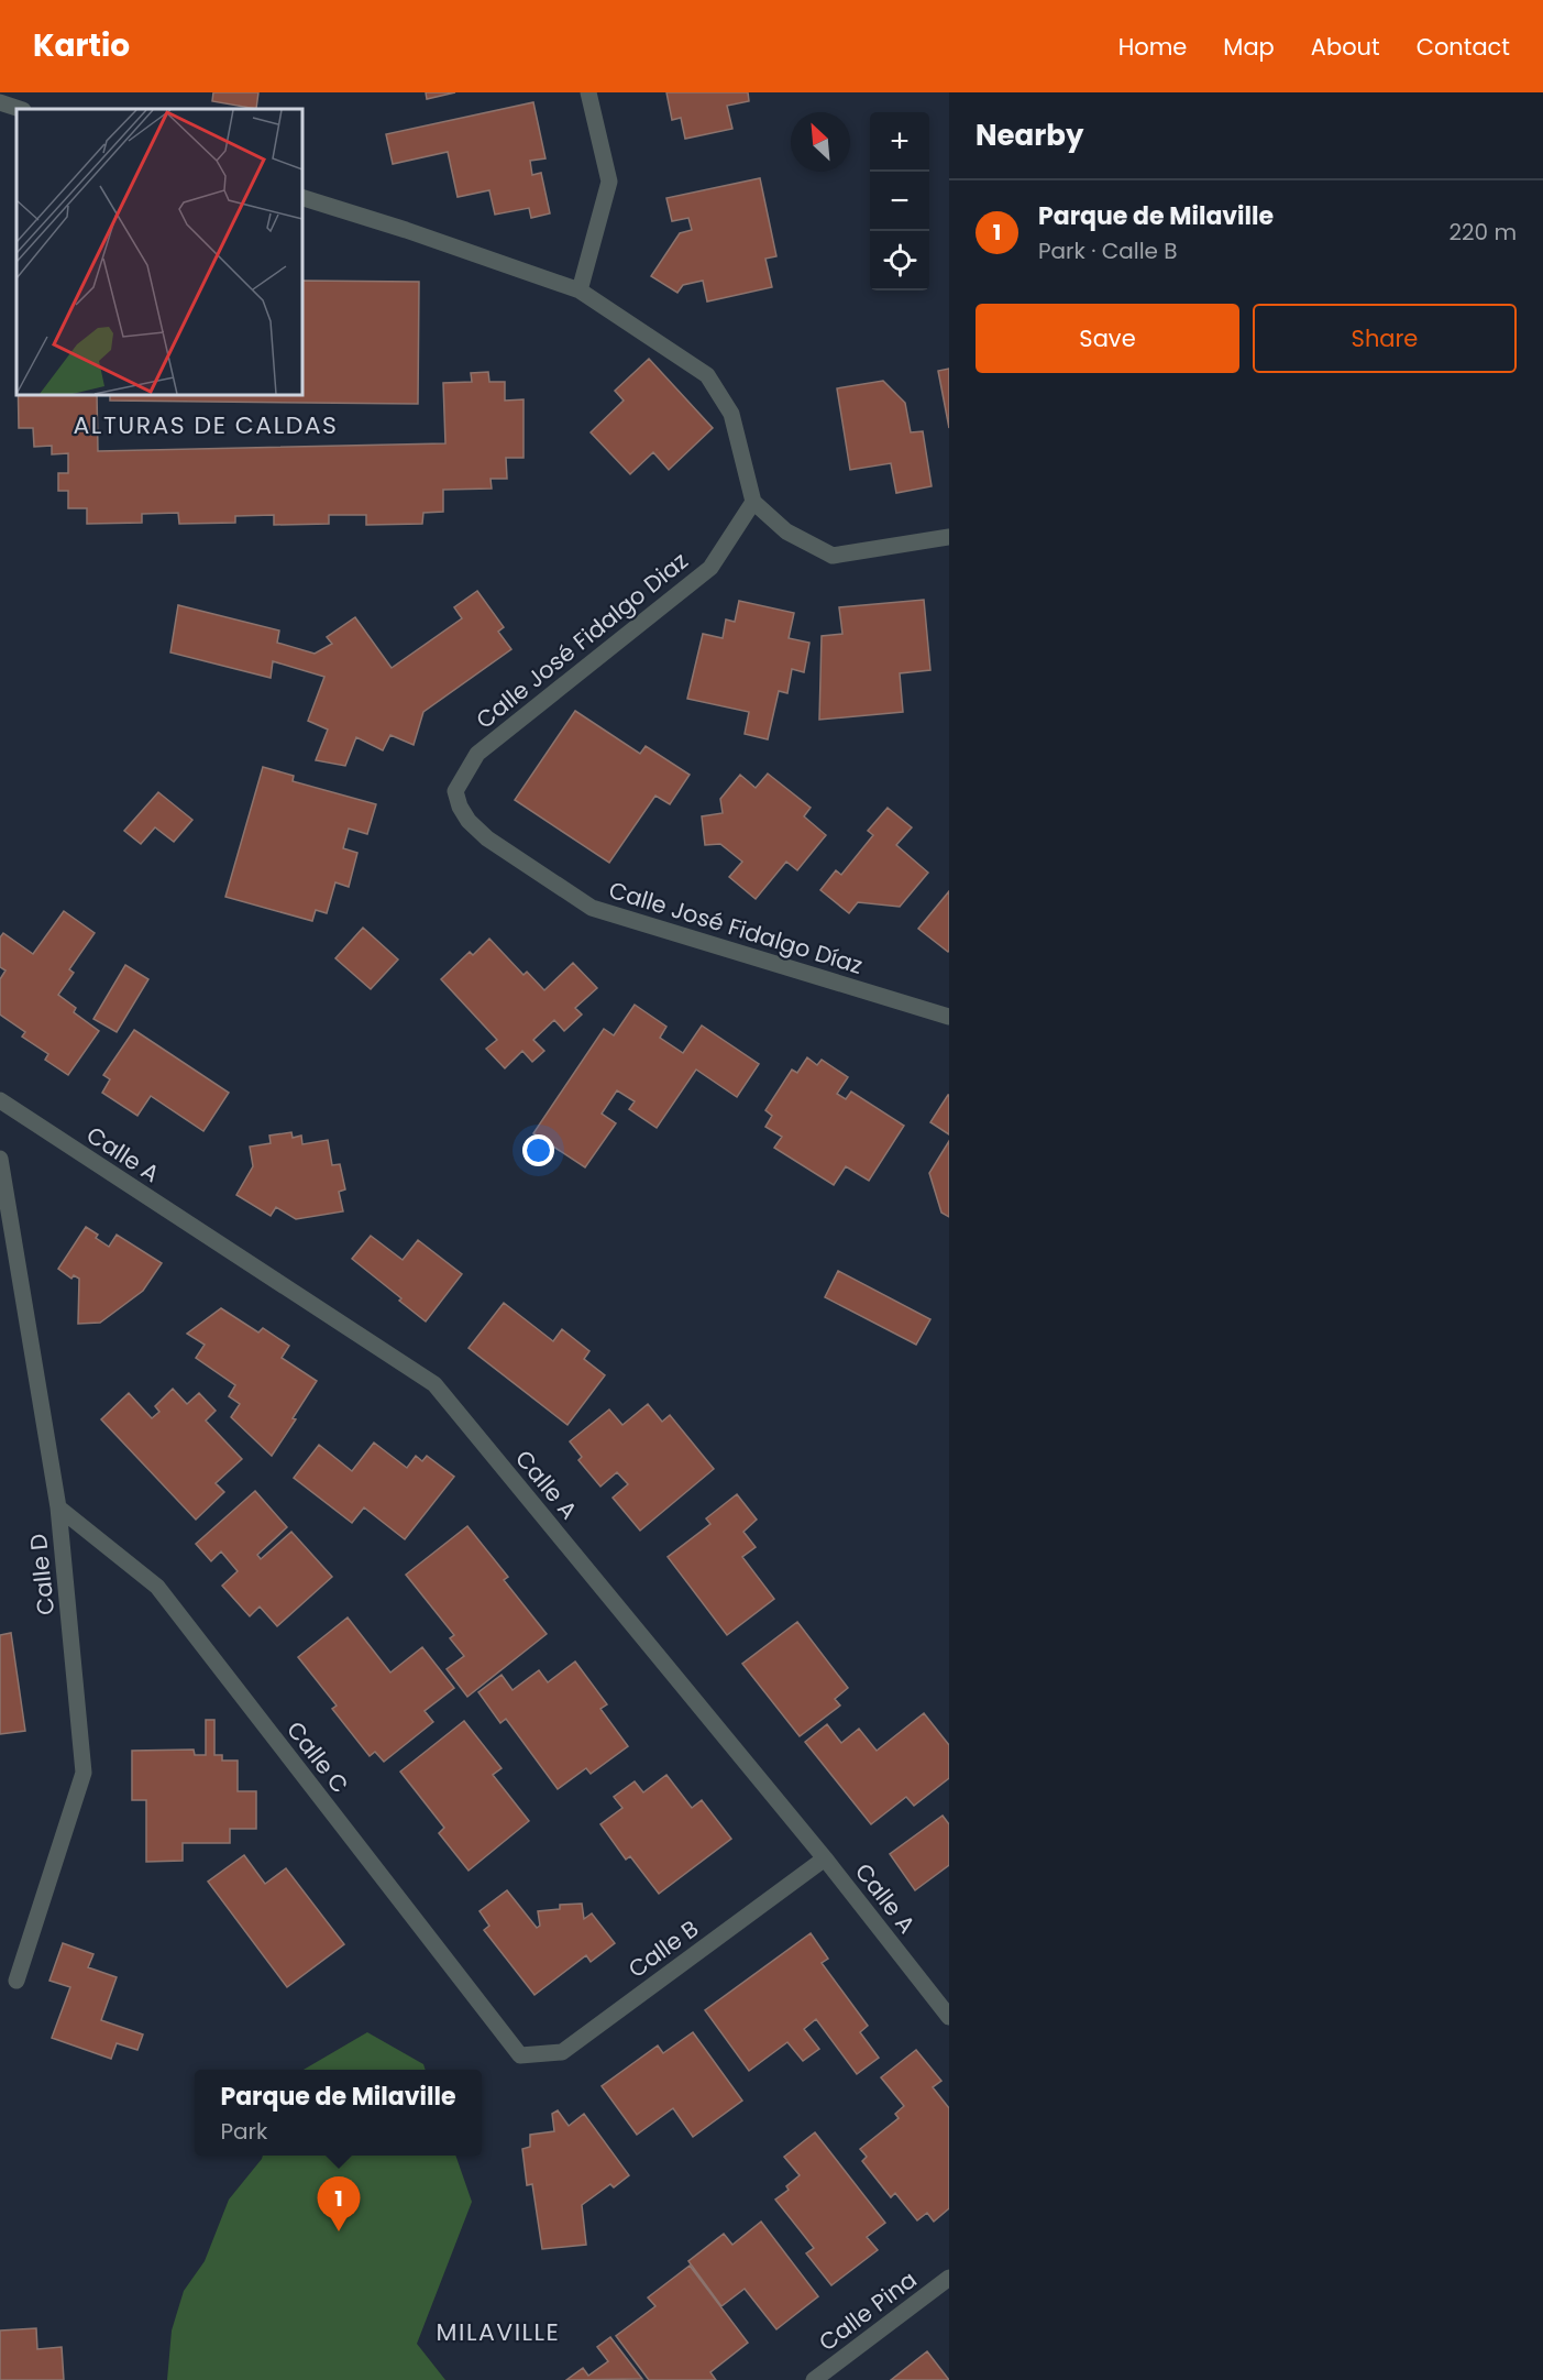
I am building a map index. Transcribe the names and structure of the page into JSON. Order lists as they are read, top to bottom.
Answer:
{
  "streets": {
    "street": [
      "Calle José Fidalgo Diaz",
      "Calle José Fidalgo Díaz",
      "Calle A",
      "Calle D",
      "Calle C",
      "Calle B",
      "Calle Pina"
    ]
  },
  "crossings": [
    ["Calle José Fidalgo Diaz", "Calle José Fidalgo Díaz"],
    ["Calle A", "Calle B"],
    ["Calle D", "Calle C"],
    ["Calle C", "Calle B"]
  ],
  "districts": ["ALTURAS DE CALDAS", "MILAVILLE"],
  "north": "top left",
  "page": {
    "header": "Kartio",
    "nav": [
      "Home",
      "Map",
      "About",
      "Contact"
    ],
    "heading": "Nearby",
    "map_buttons": ["+", "−"],
    "list": [
      {
        "mark": "1",
        "name": "Parque de Milaville",
        "note": "Park · Calle B",
        "value": "220 m"
      }
    ],
    "buttons": ["Save", "Share"],
    "popup": ["Parque de Milaville", "Park"],
    "pins": "1"
  }
}
